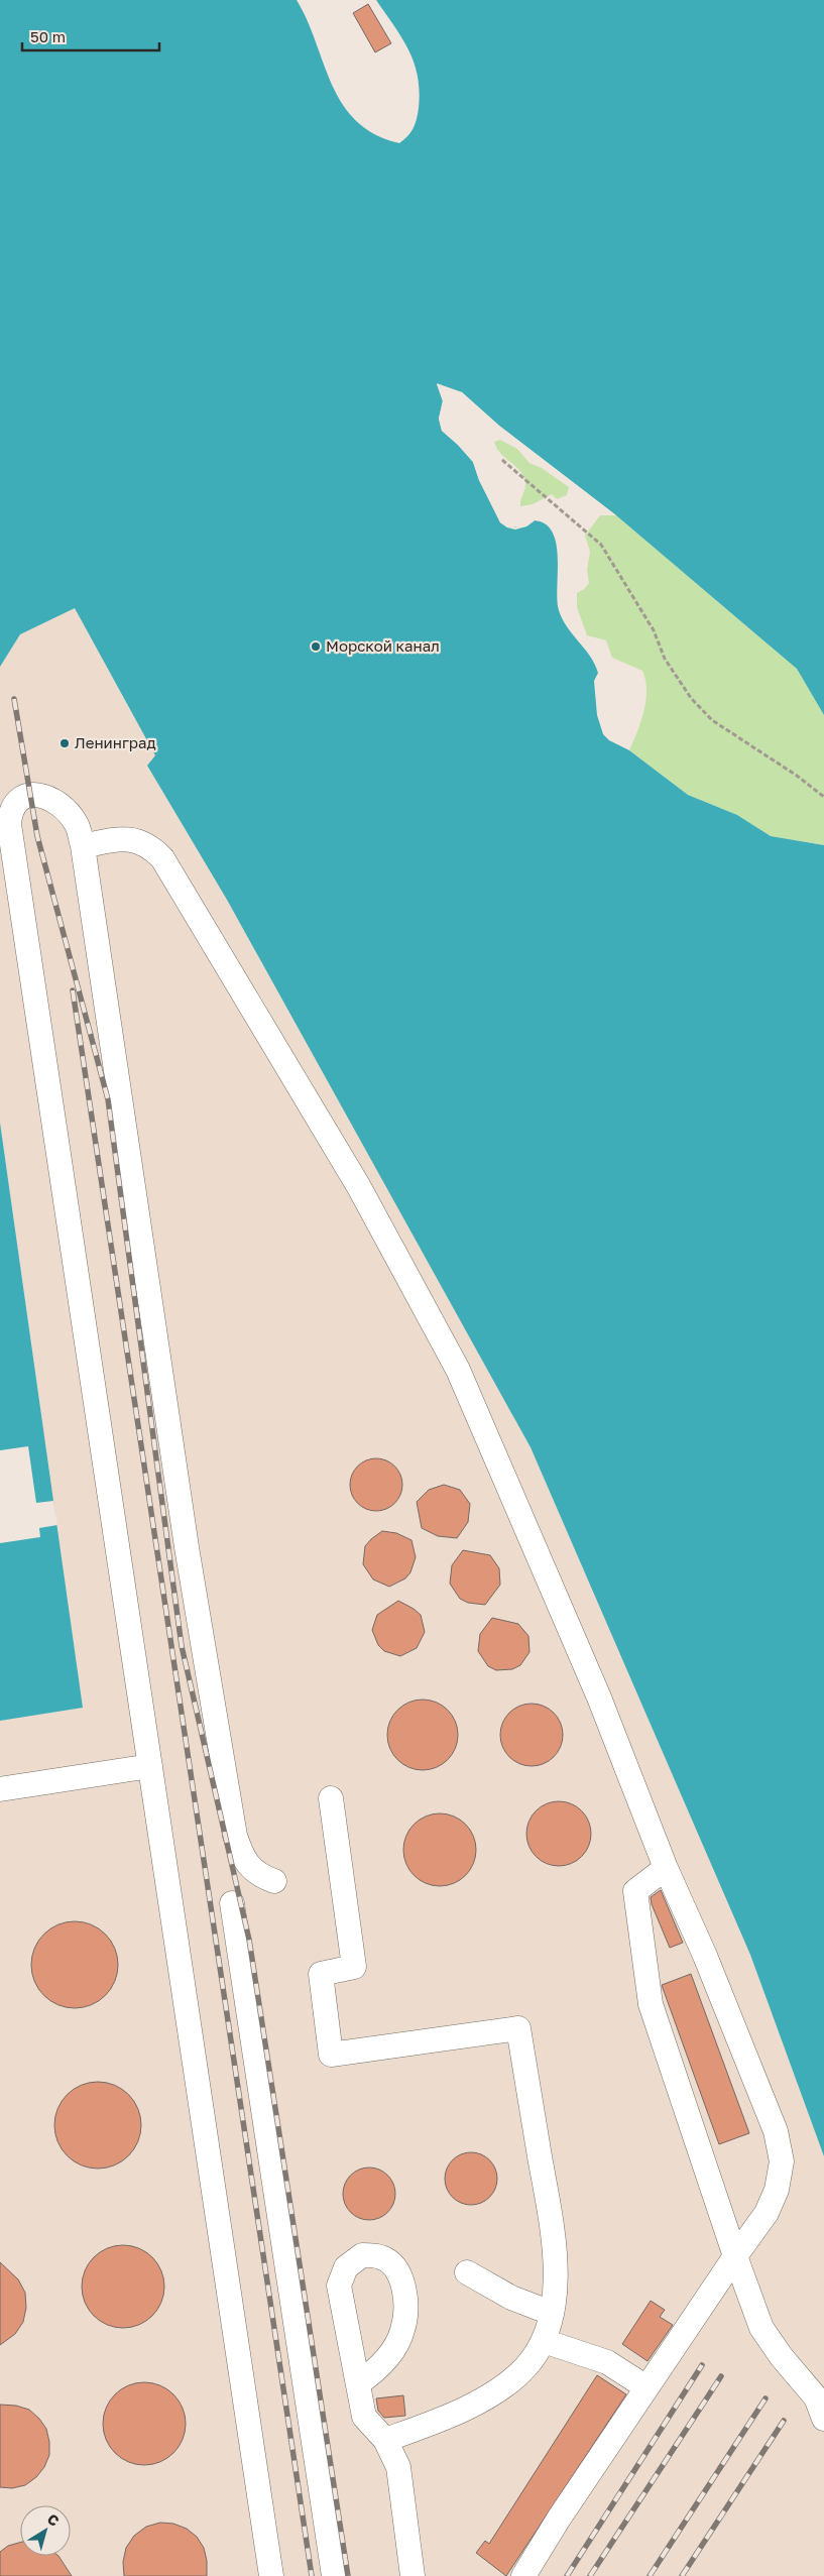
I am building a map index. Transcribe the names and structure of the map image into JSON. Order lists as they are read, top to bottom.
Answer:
{
  "places": ["Морской канал", "Ленинград"],
  "scale_bar": "50 m",
  "north": "top right"
}
